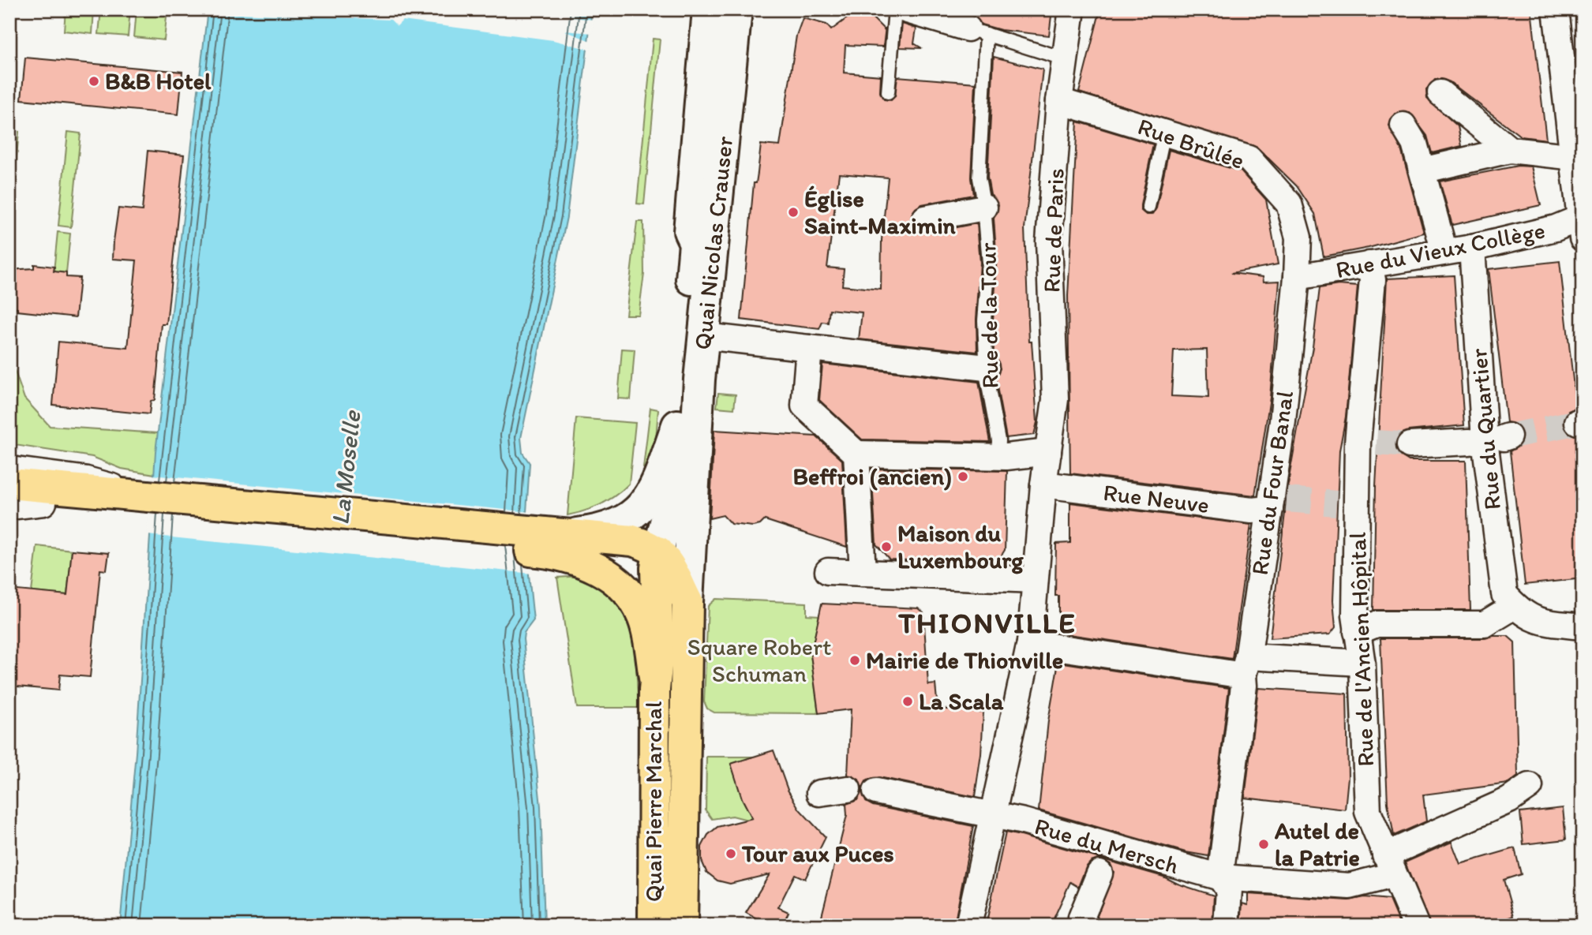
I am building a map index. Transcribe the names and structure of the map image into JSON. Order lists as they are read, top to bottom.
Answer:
{
  "streets": {
    "main road": ["Quai Nicolas Crauser", "Quai Pierre Marchal"],
    "street": [
      "Rue Brûlée",
      "Rue de Paris",
      "Rue du Vieux Collège",
      "Rue de la Tour",
      "Rue du Quartier",
      "Rue du Four Banal",
      "Rue Neuve",
      "Rue de l'Ancien Hôpital",
      "Rue du Mersch"
    ]
  },
  "crossings": [
    ["Rue Brûlée", "Rue de Paris"],
    ["Rue Brûlée", "Rue du Vieux Collège"],
    ["Rue Brûlée", "Rue du Four Banal"],
    ["Rue de Paris", "Rue Neuve"],
    ["Rue de Paris", "Rue du Mersch"],
    ["Quai Nicolas Crauser", "Quai Pierre Marchal"],
    ["Rue du Vieux Collège", "Rue du Quartier"],
    ["Rue du Vieux Collège", "Rue du Four Banal"],
    ["Rue du Vieux Collège", "Rue de l'Ancien Hôpital"],
    ["Rue du Four Banal", "Rue Neuve"],
    ["Rue du Four Banal", "Rue du Mersch"],
    ["Rue de l'Ancien Hôpital", "Rue du Mersch"]
  ],
  "districts": ["THIONVILLE"],
  "water": ["La Moselle"],
  "parks": ["Square Robert Schuman"],
  "places": [
    "B&B Hotel",
    "Église Saint-Maximin",
    "Beffroi (ancien)",
    "Maison du Luxembourg",
    "Mairie de Thionville",
    "La Scala",
    "Autel de la Patrie",
    "Tour aux Puces"
  ]
}
